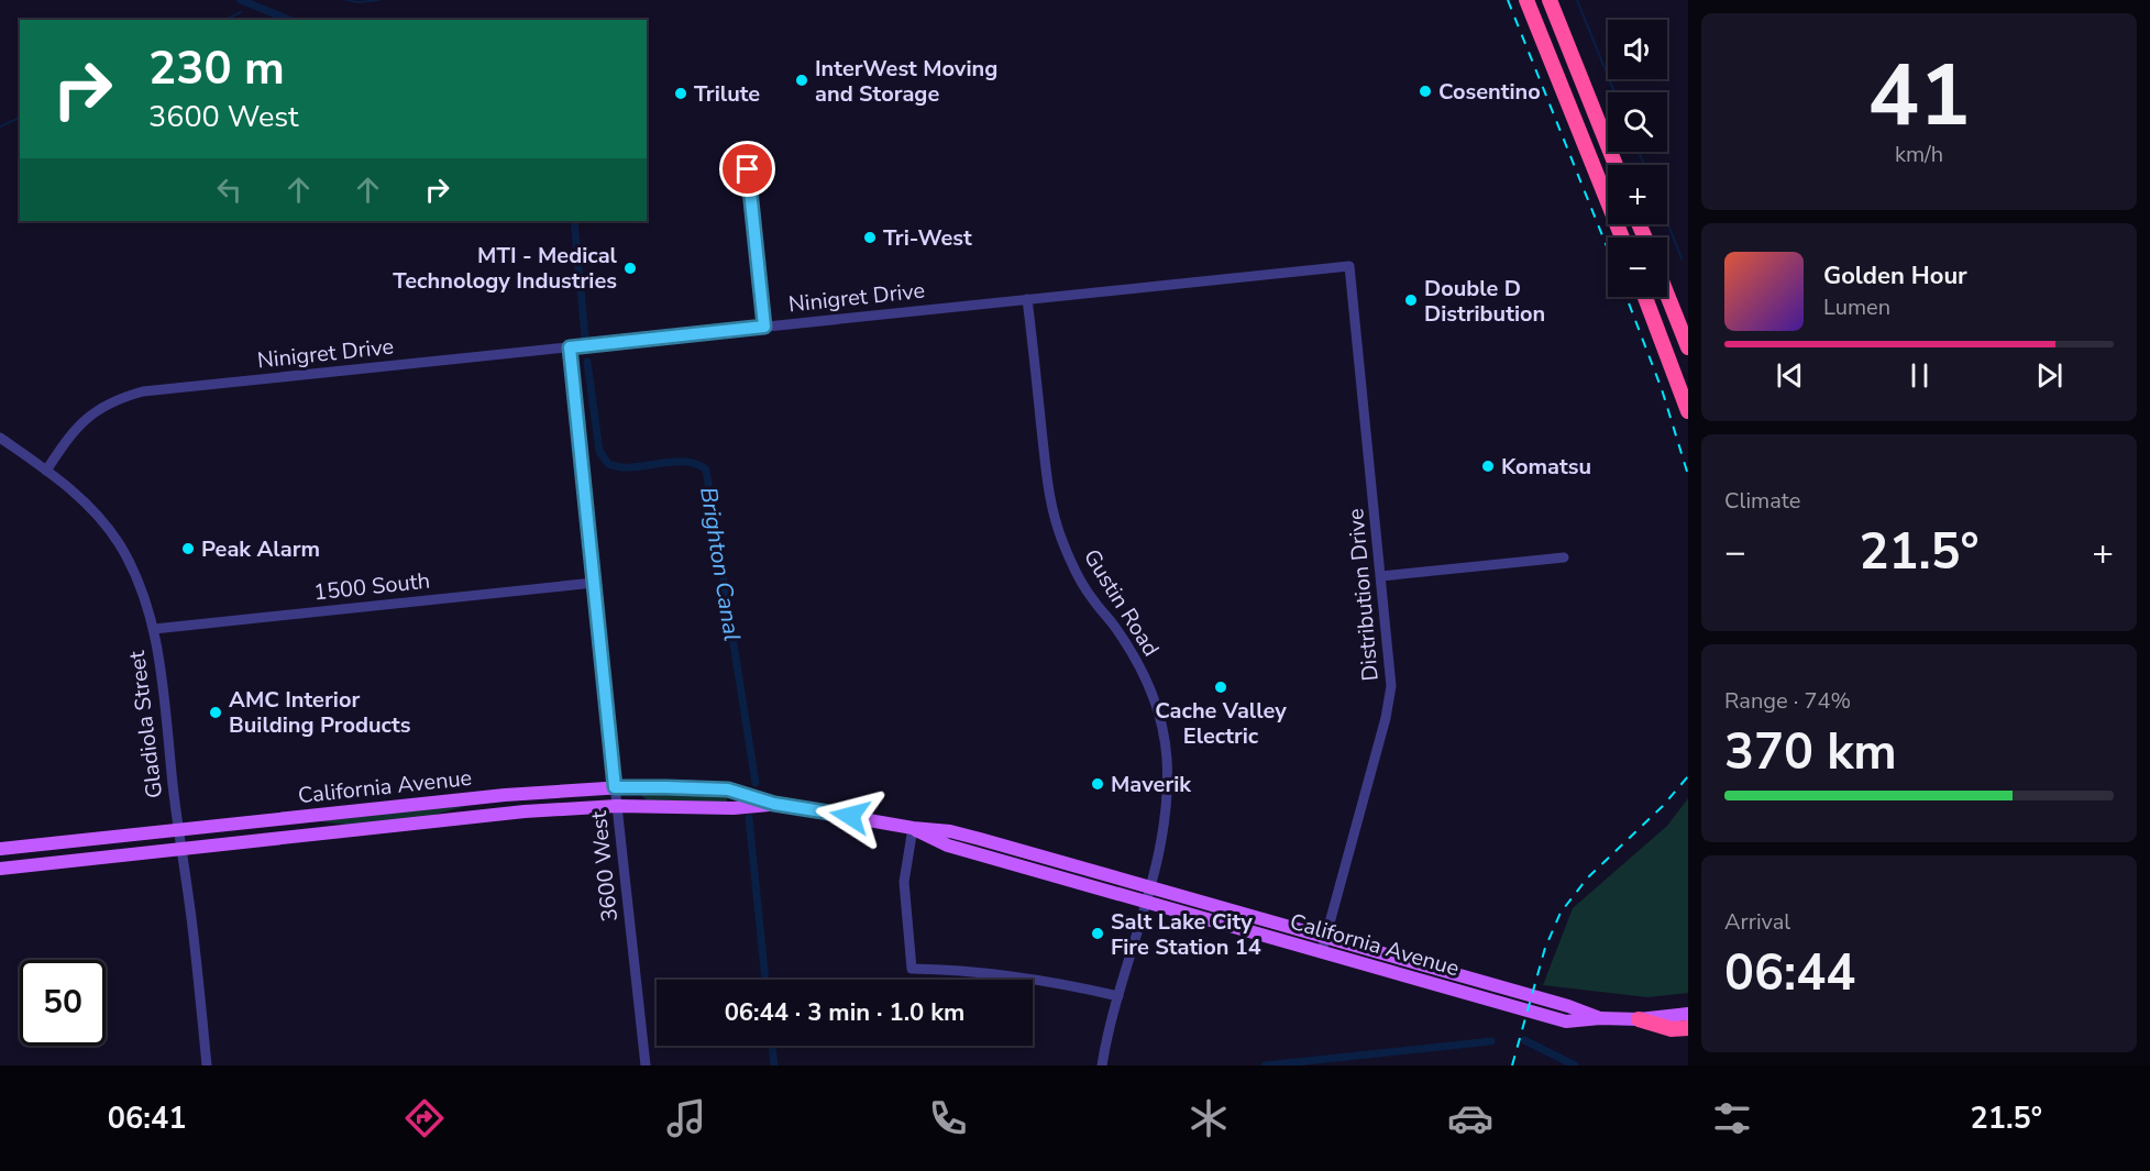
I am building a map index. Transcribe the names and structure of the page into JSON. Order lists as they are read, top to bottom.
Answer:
{
  "streets": {
    "main road": ["California Avenue"],
    "street": [
      "Ninigret Drive",
      "1500 South",
      "Distribution Drive",
      "Gustin Road",
      "Gladiola Street",
      "3600 West"
    ]
  },
  "crossings": [
    ["Ninigret Drive", "Distribution Drive"],
    ["Ninigret Drive", "Gustin Road"],
    ["Ninigret Drive", "Gladiola Street"],
    ["Ninigret Drive", "3600 West"],
    ["1500 South", "Gladiola Street"],
    ["1500 South", "3600 West"],
    ["Distribution Drive", "California Avenue"],
    ["Gustin Road", "California Avenue"],
    ["Gladiola Street", "California Avenue"],
    ["California Avenue", "3600 West"]
  ],
  "water": ["Brighton Canal"],
  "places": [
    "InterWest Moving and Storage",
    "Cosentino",
    "Trilute",
    "Tri-West",
    "MTI - Medical Technology Industries",
    "Double D Distribution",
    "Komatsu",
    "Peak Alarm",
    "Cache Valley Electric",
    "AMC Interior Building Products",
    "Maverik",
    "Salt Lake City Fire Station 14"
  ],
  "page": {
    "tile": [
      ["41", "km/h"],
      "Climate",
      ["Range · 74%", "370 km"],
      ["Arrival", "06:44"]
    ],
    "map_buttons": ["+", "−"],
    "turn": ["230 m", "3600 West"],
    "song": ["Golden Hour", "Lumen"],
    "heat": ["−", "21.5°", "+"],
    "limit": "50",
    "trip": "06:44 · 3 min · 1.0 km",
    "tabs": ["06:41", "21.5°"]
  }
}
